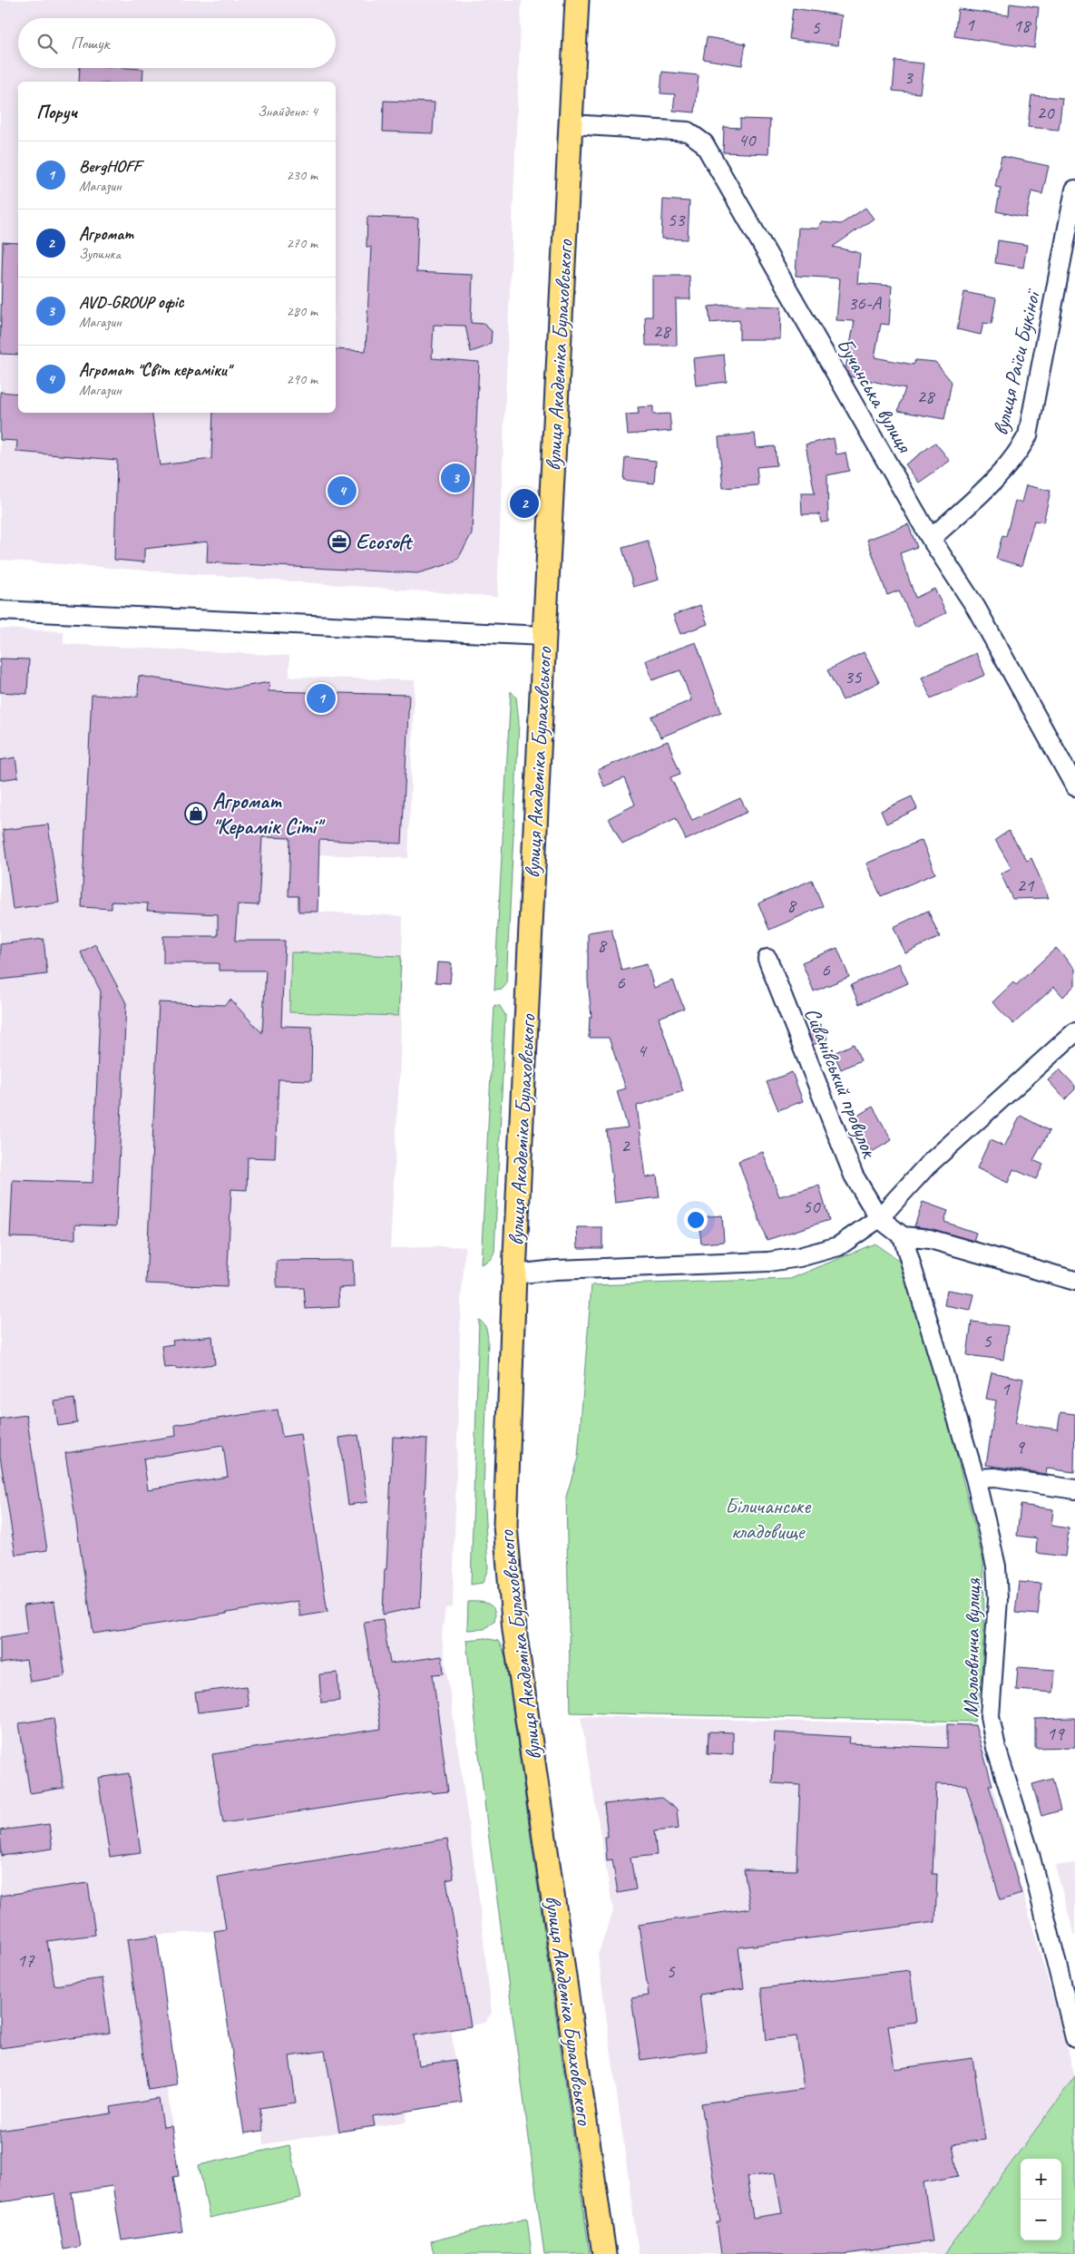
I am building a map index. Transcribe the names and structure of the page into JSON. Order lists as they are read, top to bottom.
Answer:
{
  "streets": {
    "main road": ["вулиця Академіка Булаховського"],
    "street": [
      "вулиця Раїси Букіної",
      "Бучанська вулиця",
      "Сиванівський провулок",
      "Мальовнича вулиця"
    ]
  },
  "crossings": [
    ["вулиця Академіка Булаховського", "Бучанська вулиця"],
    ["вулиця Раїси Букіної", "Бучанська вулиця"]
  ],
  "parks": ["Біличанське кладовище"],
  "places": {
    "office": ["Ecosoft"],
    "shop": ["Агромат \"Керамік Сіті\""]
  },
  "house_numbers": [
    "1",
    "18",
    "5",
    "3",
    "20",
    "40",
    "53",
    "36-А",
    "28",
    "28",
    "35",
    "21",
    "8",
    "8",
    "6",
    "6",
    "4",
    "2",
    "50",
    "5",
    "1",
    "9",
    "19",
    "17",
    "5"
  ],
  "page": {
    "search": "Пошук",
    "heading": ["Поруч", "Знайдено: 4"],
    "list": [
      {
        "mark": "1",
        "name": "BergHOFF",
        "note": "Магазин",
        "value": "230 m"
      },
      {
        "mark": "2",
        "name": "Агромат",
        "note": "Зупинка",
        "value": "270 m"
      },
      {
        "mark": "3",
        "name": "AVD-GROUP офіс",
        "note": "Магазин",
        "value": "280 m"
      },
      {
        "mark": "4",
        "name": "Агромат \"Світ кераміки\"",
        "note": "Магазин",
        "value": "290 m"
      }
    ],
    "pins": [
      "3",
      "4",
      "2",
      "1"
    ],
    "map_buttons": ["+", "−"]
  }
}
